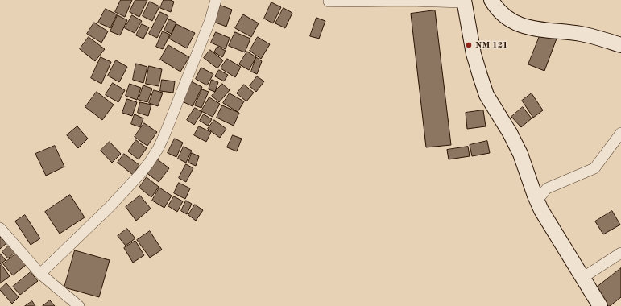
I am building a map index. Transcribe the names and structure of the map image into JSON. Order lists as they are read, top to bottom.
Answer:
{
  "places": ["NM 121"]
}
